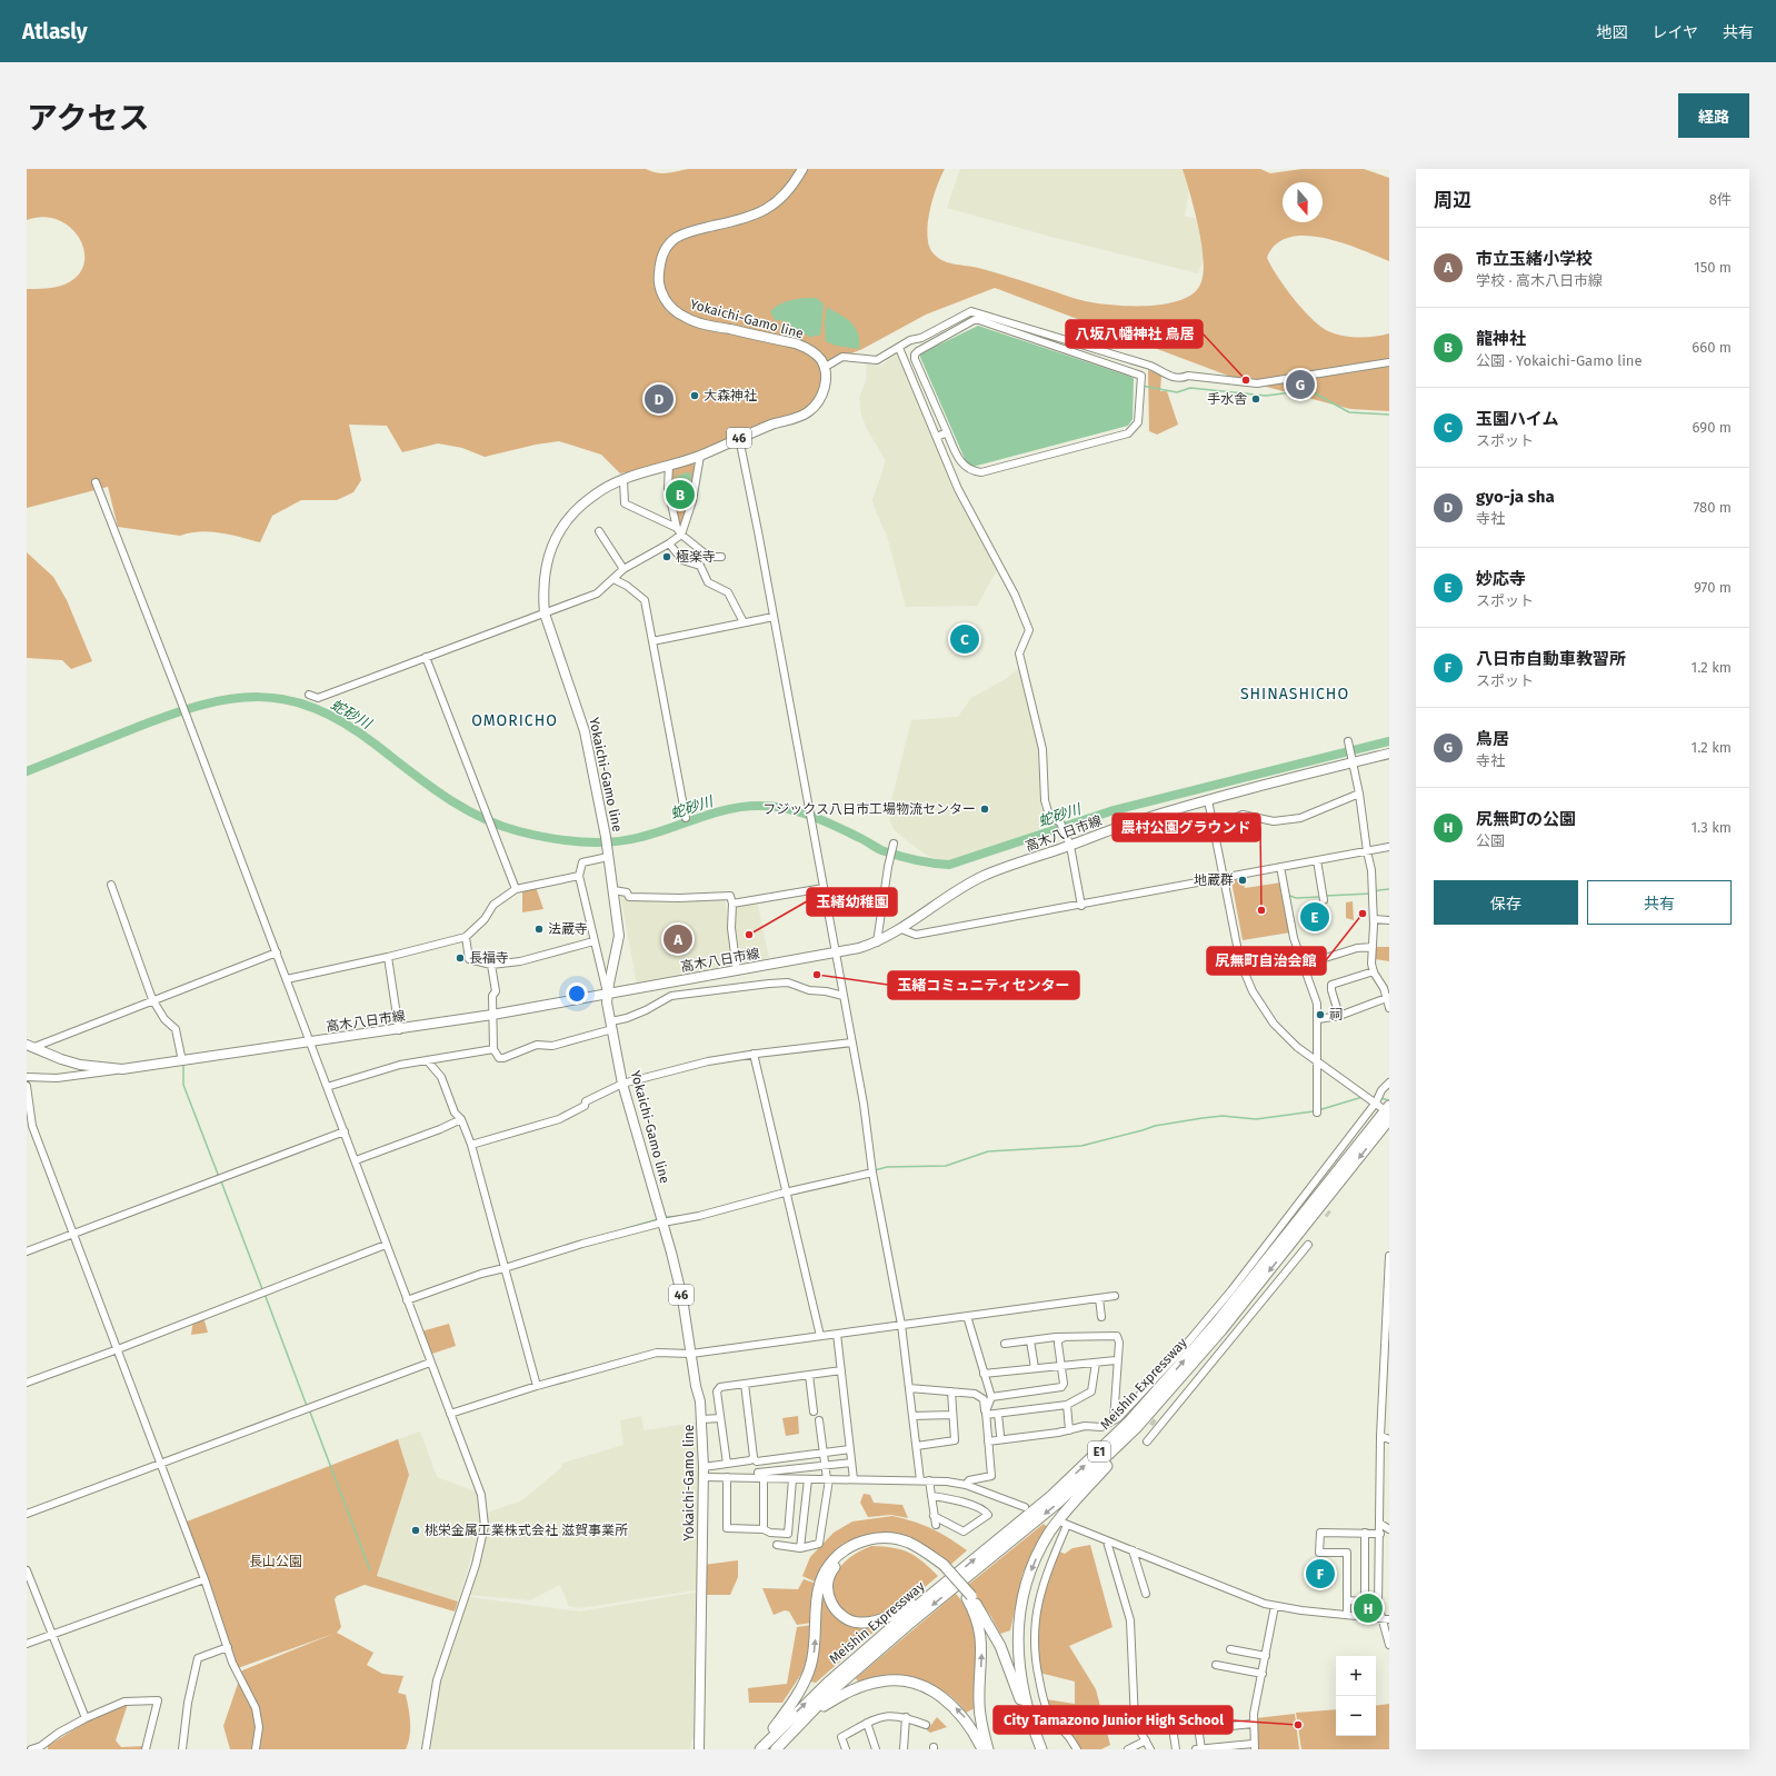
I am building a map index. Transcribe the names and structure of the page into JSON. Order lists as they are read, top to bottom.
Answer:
{
  "streets": {
    "highway": ["Meishin Expressway", "E1"],
    "main road": ["Yokaichi-Gamo line", "46", "高木八日市線"]
  },
  "crossings": [
    ["Yokaichi-Gamo line", "高木八日市線"]
  ],
  "districts": ["SHINASHICHO", "OMORICHO"],
  "water": ["蛇砂川"],
  "parks": ["長山公園"],
  "places": [
    "八坂八幡神社 鳥居",
    "大森神社",
    "手水舎",
    "極楽寺",
    "フジックス八日市工場物流センター",
    "地蔵群",
    "農村公園グラウンド",
    "尻無町自治会館",
    "法蔵寺",
    "玉緒幼稚園",
    "長福寺",
    "玉緒コミュニティセンター",
    "祠",
    "桃栄金属工業株式会社 滋賀事業所",
    "City Tamazono Junior High School"
  ],
  "north": "bottom",
  "page": {
    "header": "Atlasly",
    "nav": ["地図", "レイヤ", "共有"],
    "title": "アクセス",
    "buttons": [
      "経路",
      ["保存", "共有"]
    ],
    "heading": ["周辺", "8件"],
    "list": [
      {
        "mark": "A",
        "name": "市立玉緒小学校",
        "note": "学校 · 高木八日市線",
        "value": "150 m"
      },
      {
        "mark": "B",
        "name": "龍神社",
        "note": "公園 · Yokaichi-Gamo line",
        "value": "660 m"
      },
      {
        "mark": "C",
        "name": "玉園ハイム",
        "note": "スポット",
        "value": "690 m"
      },
      {
        "mark": "D",
        "name": "gyo-ja sha",
        "note": "寺社",
        "value": "780 m"
      },
      {
        "mark": "E",
        "name": "妙応寺",
        "note": "スポット",
        "value": "970 m"
      },
      {
        "mark": "F",
        "name": "八日市自動車教習所",
        "note": "スポット",
        "value": "1.2 km"
      },
      {
        "mark": "G",
        "name": "鳥居",
        "note": "寺社",
        "value": "1.2 km"
      },
      {
        "mark": "H",
        "name": "尻無町の公園",
        "note": "公園",
        "value": "1.3 km"
      }
    ],
    "pins": [
      "G",
      "D",
      "B",
      "C",
      "E",
      "A",
      "F",
      "H"
    ],
    "map_buttons": ["+", "−"]
  }
}
